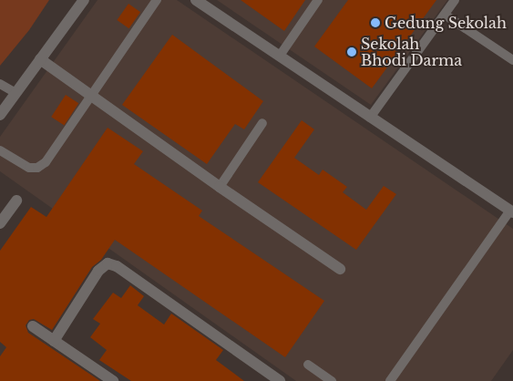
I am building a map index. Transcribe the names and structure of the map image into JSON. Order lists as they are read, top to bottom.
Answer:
{
  "places": ["Gedung Sekolah", "Sekolah Bhodi Darma"]
}
